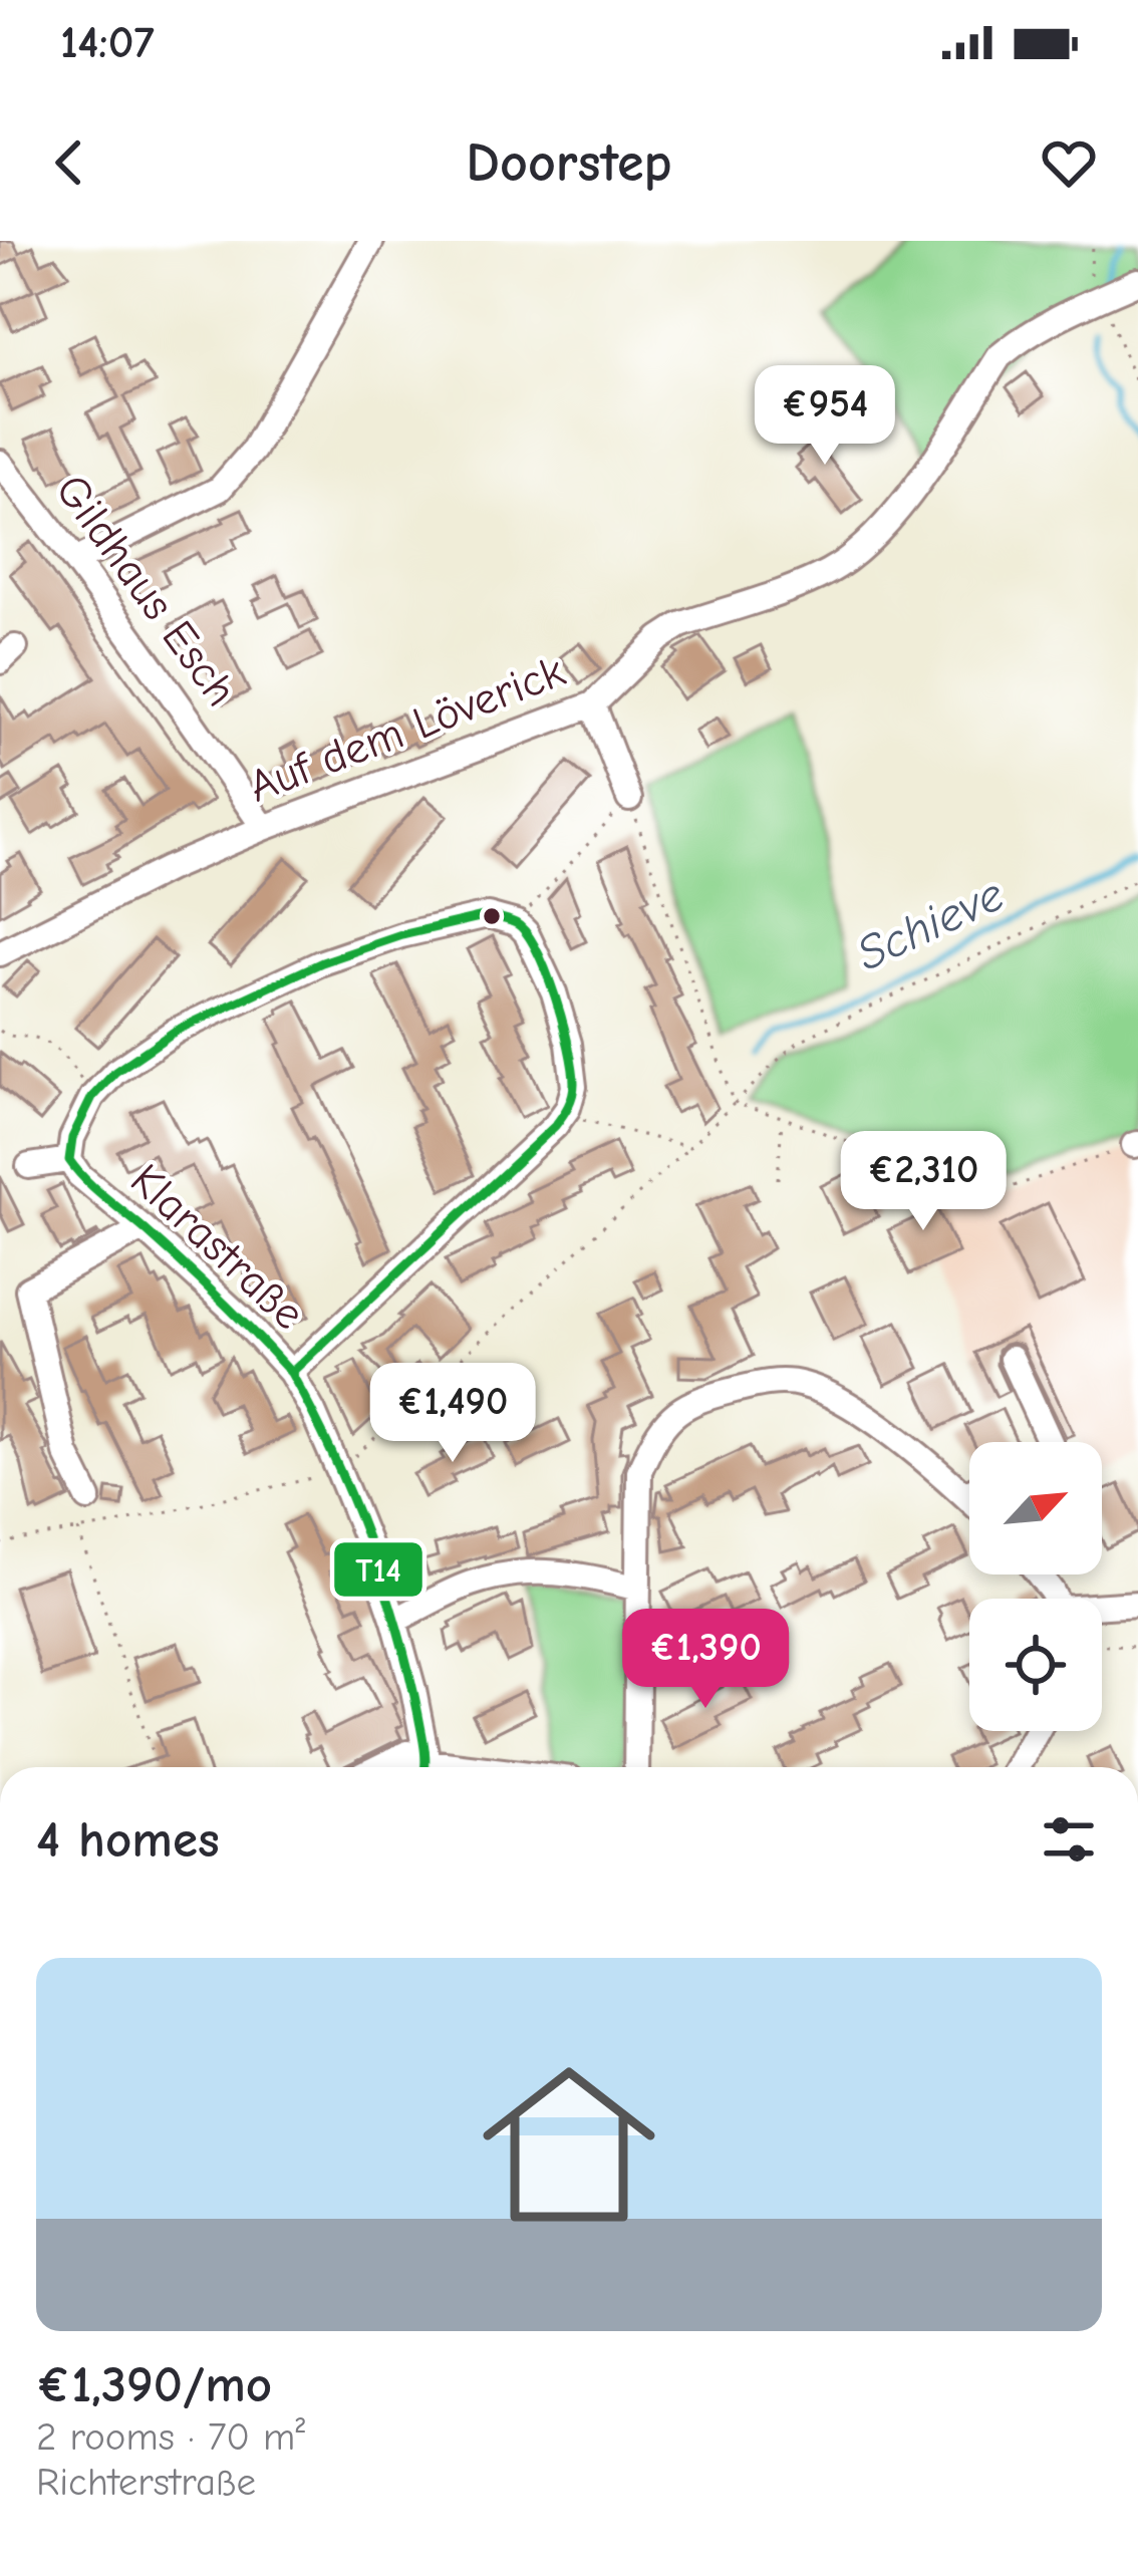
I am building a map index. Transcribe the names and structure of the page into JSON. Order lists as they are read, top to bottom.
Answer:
{
  "streets": {
    "street": ["Gildhaus Esch", "Auf dem Löverick", "Klarastraße"]
  },
  "crossings": [
    ["Gildhaus Esch", "Auf dem Löverick"]
  ],
  "water": ["Schieve"],
  "lines": ["transit line T14"],
  "north": "top right",
  "page": {
    "status": "14:07",
    "header": "Doorstep",
    "price": [
      "€954",
      "€2,310",
      "€1,490",
      "€1,390"
    ],
    "heading": "4 homes",
    "list": [
      {
        "name": "€1,390/mo",
        "note": "2 rooms · 70 m² · Richterstraße"
      }
    ]
  }
}
